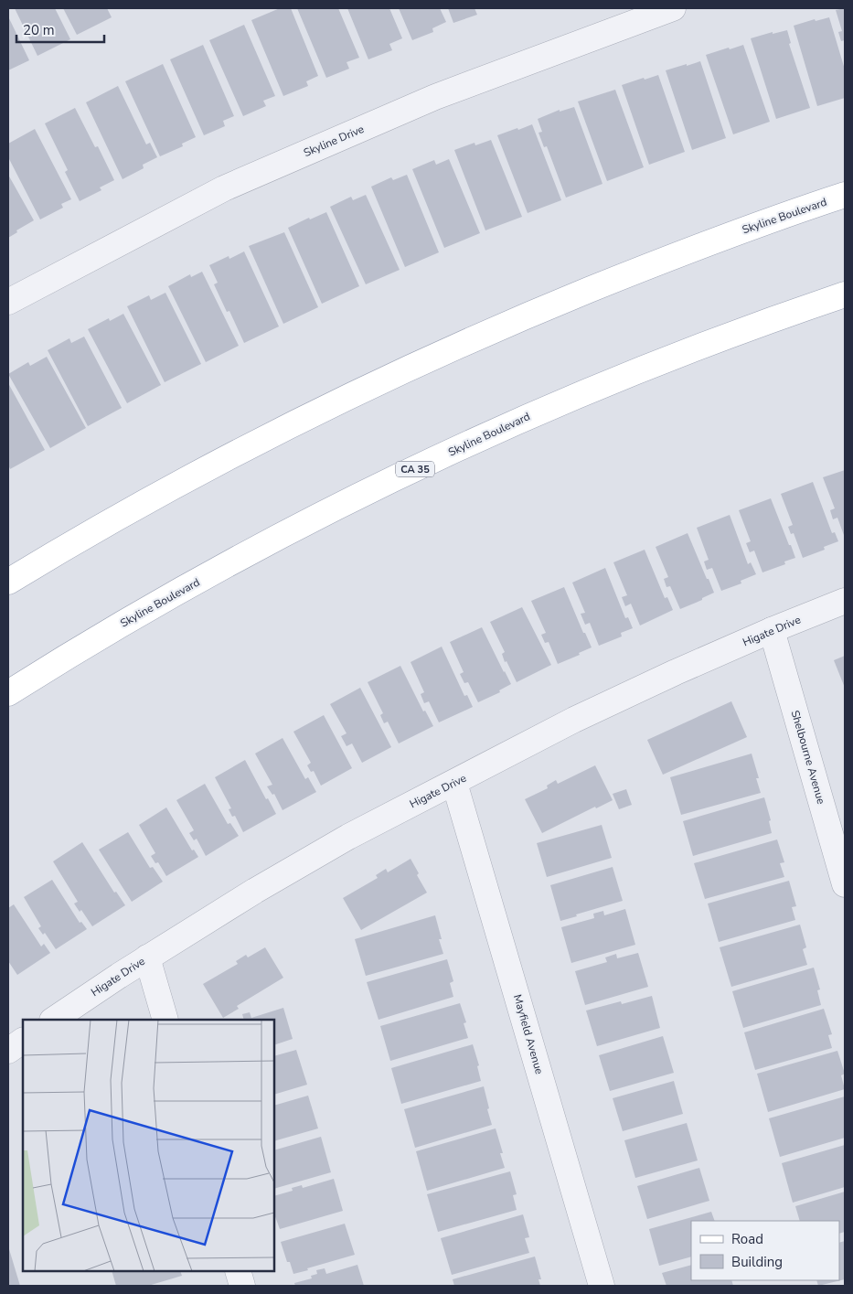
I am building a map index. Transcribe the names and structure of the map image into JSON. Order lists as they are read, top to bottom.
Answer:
{
  "streets": {
    "main road": ["Skyline Boulevard", "CA 35"],
    "street": [
      "Skyline Drive",
      "Higate Drive",
      "Shelbourne Avenue",
      "Mayfield Avenue"
    ]
  },
  "crossings": [
    ["Higate Drive", "Shelbourne Avenue"],
    ["Higate Drive", "Mayfield Avenue"]
  ],
  "legend": ["Road", "Building"],
  "scale_bar": "20 m"
}
